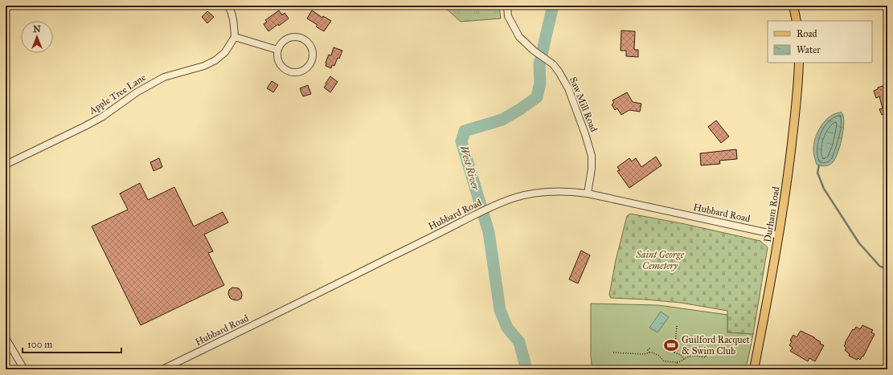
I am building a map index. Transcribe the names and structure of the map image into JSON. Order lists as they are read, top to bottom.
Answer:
{
  "streets": {
    "main road": ["Durham Road"],
    "street": ["Apple Tree Lane", "Saw Mill Road", "Hubbard Road"]
  },
  "crossings": [
    ["Saw Mill Road", "Hubbard Road"],
    ["Hubbard Road", "Durham Road"]
  ],
  "water": ["West River"],
  "parks": ["Saint George Cemetery"],
  "places": {
    "sports": ["Guilford Racquet & Swim Club"]
  },
  "legend": ["Road", "Water"],
  "scale_bar": "100 m",
  "north": "top"
}
